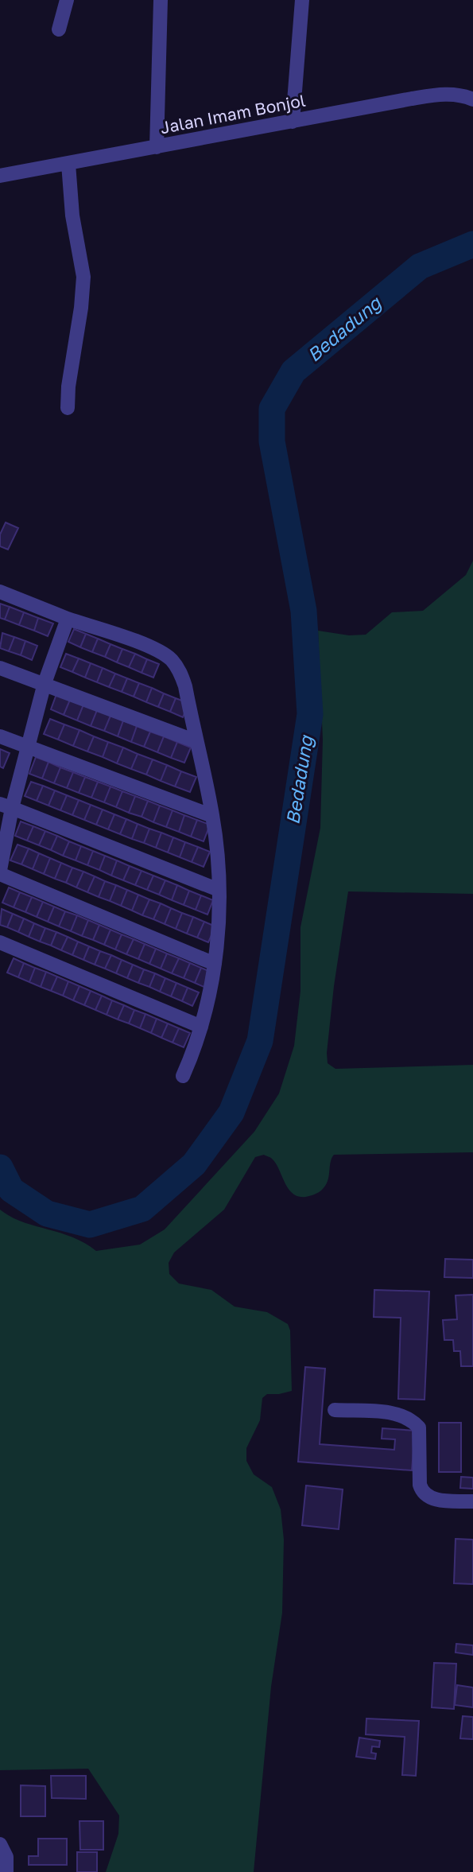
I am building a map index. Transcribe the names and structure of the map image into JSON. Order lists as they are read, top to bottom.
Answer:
{
  "streets": {
    "street": ["Jalan Imam Bonjol"]
  },
  "water": ["Bedadung"]
}
